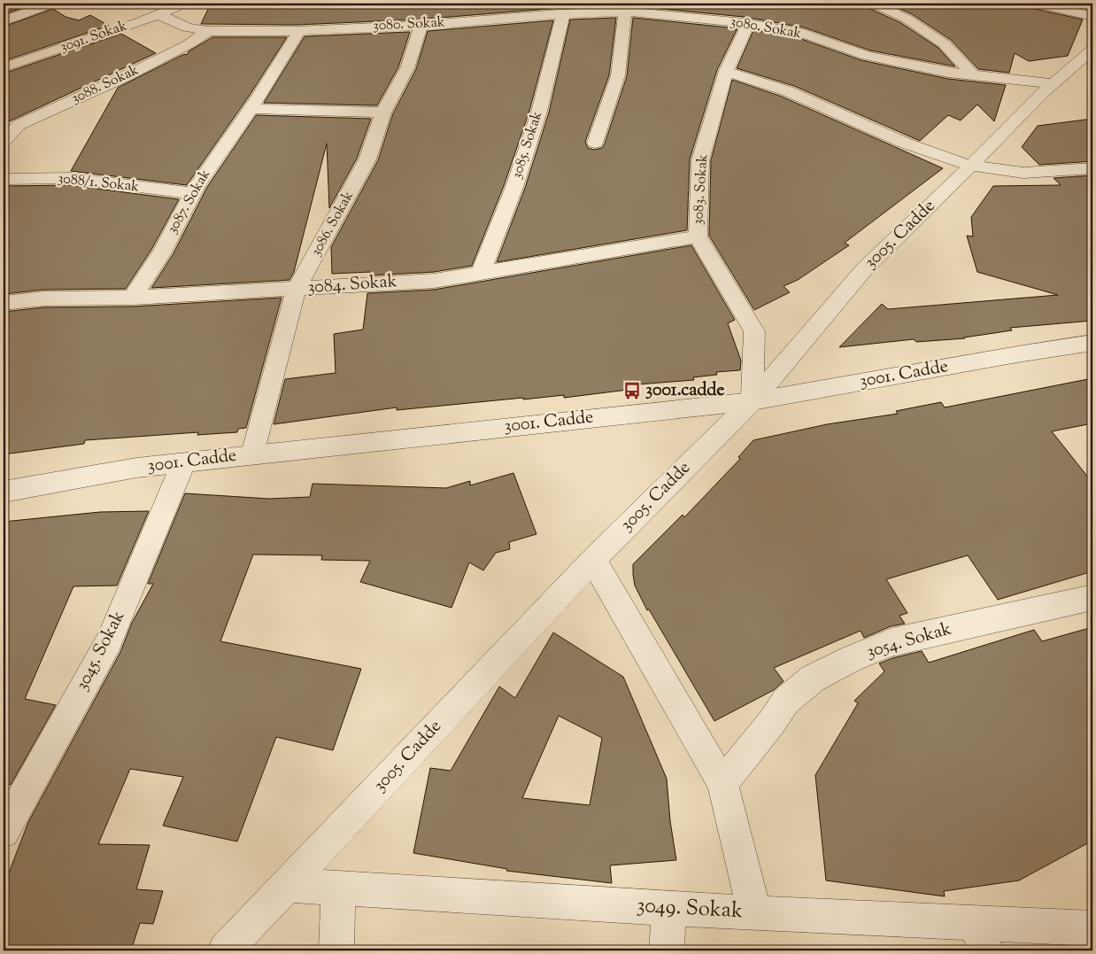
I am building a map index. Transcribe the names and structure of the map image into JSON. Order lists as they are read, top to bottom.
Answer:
{
  "streets": {
    "street": [
      "3080. Sokak",
      "3091. Sokak",
      "3088. Sokak",
      "3085. Sokak",
      "3088/1. Sokak",
      "3083. Sokak",
      "3087. Sokak",
      "3086. Sokak",
      "3005. Cadde",
      "3084. Sokak",
      "3001. Cadde",
      "3054. Sokak",
      "3045. Sokak",
      "3049. Sokak"
    ]
  },
  "crossings": [
    ["3080. Sokak", "3091. Sokak"],
    ["3080. Sokak", "3088. Sokak"],
    ["3080. Sokak", "3085. Sokak"],
    ["3080. Sokak", "3083. Sokak"],
    ["3080. Sokak", "3087. Sokak"],
    ["3080. Sokak", "3086. Sokak"],
    ["3080. Sokak", "3005. Cadde"],
    ["3085. Sokak", "3084. Sokak"],
    ["3088/1. Sokak", "3087. Sokak"],
    ["3083. Sokak", "3005. Cadde"],
    ["3083. Sokak", "3084. Sokak"],
    ["3083. Sokak", "3001. Cadde"],
    ["3087. Sokak", "3084. Sokak"],
    ["3086. Sokak", "3084. Sokak"],
    ["3086. Sokak", "3001. Cadde"],
    ["3005. Cadde", "3001. Cadde"],
    ["3005. Cadde", "3049. Sokak"],
    ["3001. Cadde", "3045. Sokak"]
  ],
  "places": {
    "bus stop": ["3001.cadde"]
  }
}
